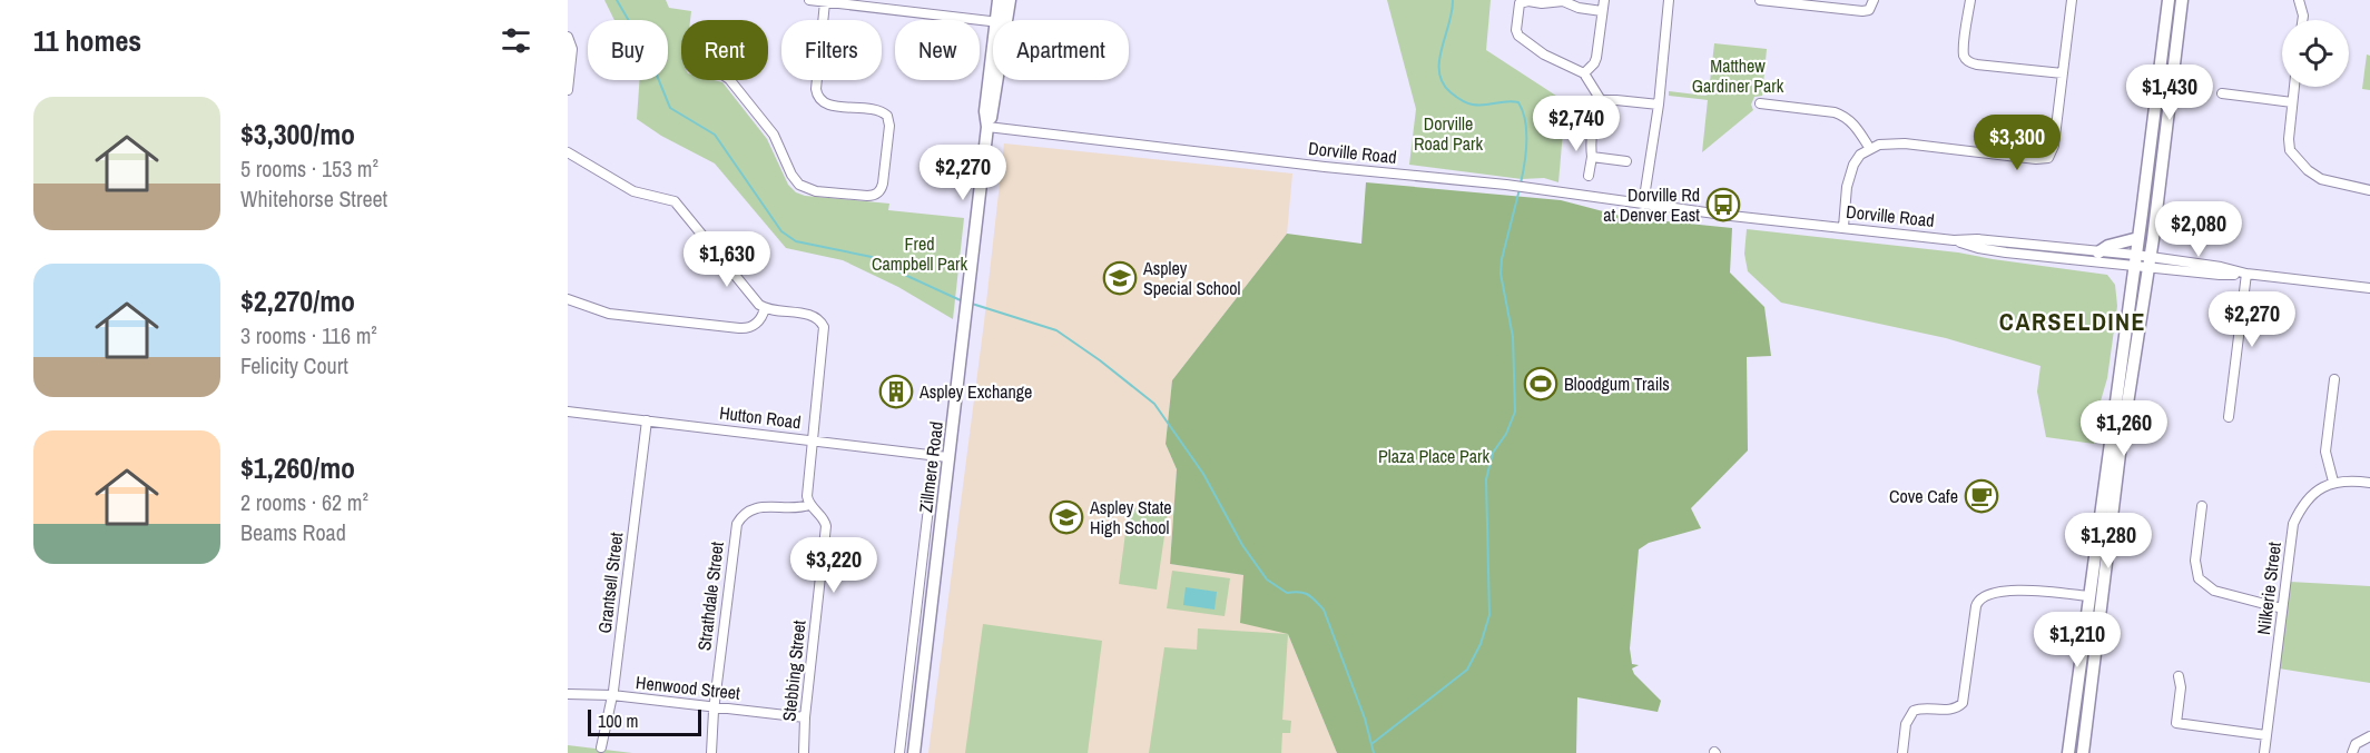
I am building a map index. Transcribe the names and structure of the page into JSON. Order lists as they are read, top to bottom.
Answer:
{
  "streets": {
    "main road": ["Zillmere Road"],
    "street": [
      "Dorville Road",
      "Hutton Road",
      "Grantsell Street",
      "Nilkerie Street",
      "Strathdale Street",
      "Stebbing Street",
      "Henwood Street"
    ]
  },
  "crossings": [
    ["Dorville Road", "Zillmere Road"],
    ["Hutton Road", "Zillmere Road"],
    ["Hutton Road", "Grantsell Street"],
    ["Grantsell Street", "Henwood Street"],
    ["Strathdale Street", "Stebbing Street"],
    ["Strathdale Street", "Henwood Street"],
    ["Stebbing Street", "Henwood Street"]
  ],
  "districts": ["CARSELDINE"],
  "parks": [
    "Matthew Gardiner Park",
    "Dorville Road Park",
    "Fred Campbell Park",
    "Plaza Place Park"
  ],
  "places": {
    "bus stop": ["Dorville Rd at Denver East"],
    "school or university": ["Aspley Special School", "Aspley State High School"],
    "sports": ["Bloodgum Trails"],
    "building": ["Aspley Exchange"],
    "cafe": ["Cove Cafe"]
  },
  "scale_bar": "100 m",
  "page": {
    "heading": "11 homes",
    "chip": [
      "Buy",
      "Rent",
      "Filters",
      "New",
      "Apartment"
    ],
    "price": [
      "$1,430",
      "$2,740",
      "$3,300",
      "$2,270",
      "$2,080",
      "$1,630",
      "$2,270",
      "$1,260",
      "$1,280",
      "$3,220",
      "$1,210"
    ],
    "list": [
      {
        "name": "$3,300/mo",
        "note": "5 rooms · 153 m² · Whitehorse Street"
      },
      {
        "name": "$2,270/mo",
        "note": "3 rooms · 116 m² · Felicity Court"
      },
      {
        "name": "$1,260/mo",
        "note": "2 rooms · 62 m² · Beams Road"
      }
    ],
    "scale": "100 m"
  }
}
